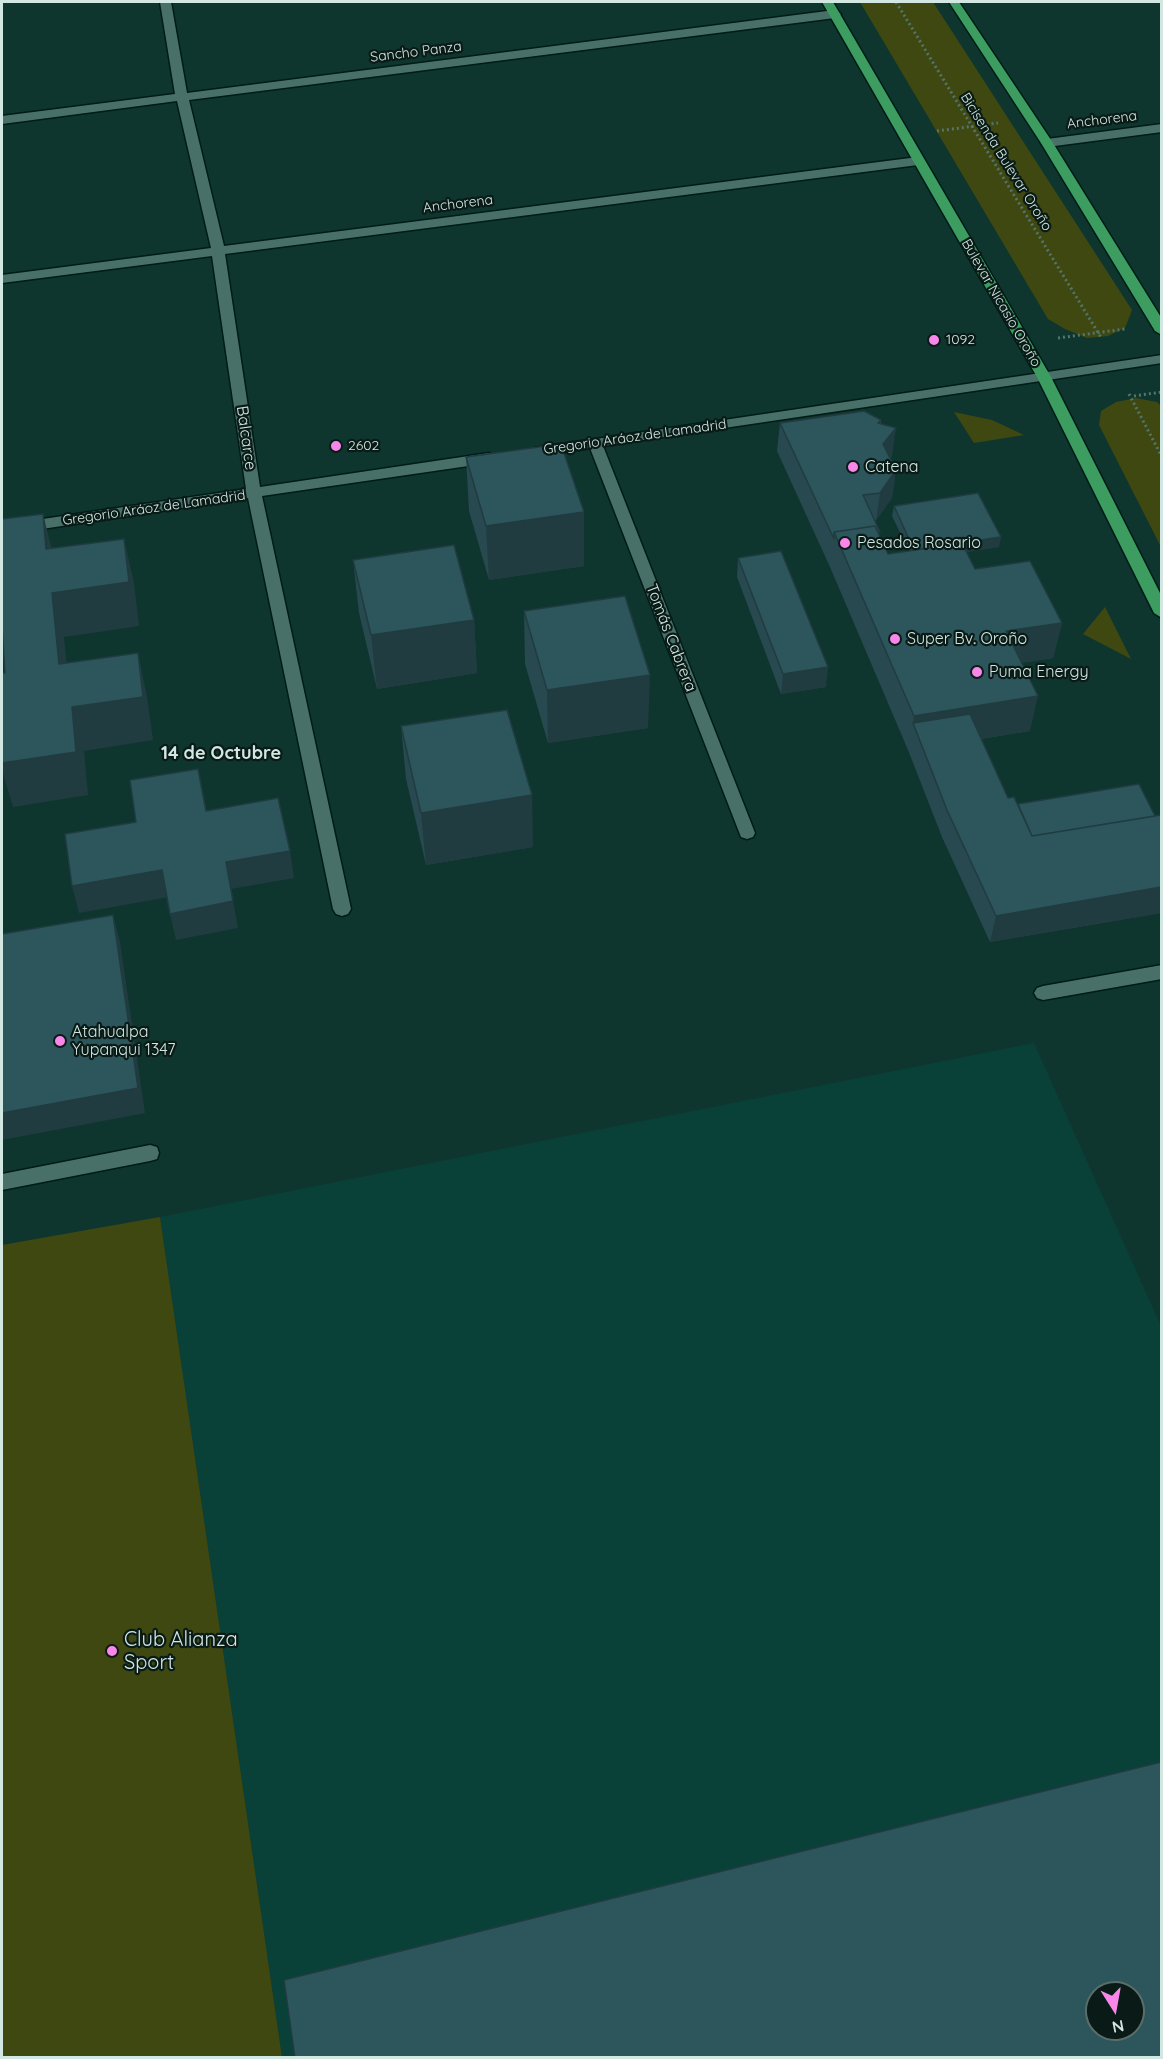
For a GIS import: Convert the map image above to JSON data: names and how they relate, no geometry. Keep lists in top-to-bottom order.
{
  "streets": {
    "main road": ["Bulevar Nicasio Oroño"],
    "street": [
      "Sancho Panza",
      "Anchorena",
      "Gregorio Aráoz de Lamadrid",
      "Balcarce",
      "Tomás Cabrera"
    ],
    "path": ["Bicisenda Bulevar Oroño"]
  },
  "crossings": [
    ["Sancho Panza", "Bulevar Nicasio Oroño"],
    ["Sancho Panza", "Balcarce"],
    ["Anchorena", "Bulevar Nicasio Oroño"],
    ["Anchorena", "Balcarce"],
    ["Bulevar Nicasio Oroño", "Gregorio Aráoz de Lamadrid"],
    ["Gregorio Aráoz de Lamadrid", "Balcarce"],
    ["Gregorio Aráoz de Lamadrid", "Tomás Cabrera"]
  ],
  "districts": ["14 de Octubre"],
  "places": [
    "1092",
    "2602",
    "Catena",
    "Pesados Rosario",
    "Super Bv. Oroño",
    "Puma Energy",
    "Atahualpa Yupanqui 1347",
    "Club Alianza Sport"
  ],
  "north": "bottom"
}
